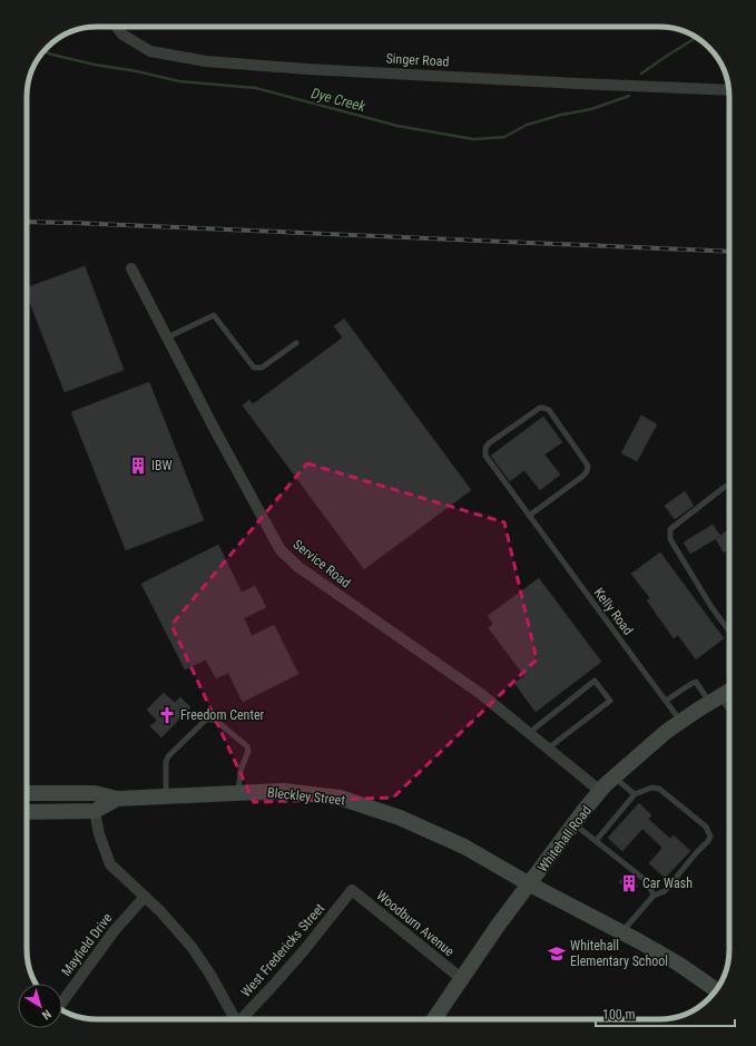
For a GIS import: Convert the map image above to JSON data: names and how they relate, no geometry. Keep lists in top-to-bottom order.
{
  "streets": {
    "street": [
      "Singer Road",
      "Service Road",
      "Bleckley Street",
      "Whitehall Road",
      "Woodburn Avenue",
      "Mayfield Drive",
      "West Fredericks Street"
    ],
    "lane": ["Kelly Road"]
  },
  "crossings": [
    ["Service Road", "Whitehall Road"],
    ["Kelly Road", "Whitehall Road"],
    ["Bleckley Street", "Whitehall Road"],
    ["Whitehall Road", "Woodburn Avenue"],
    ["Woodburn Avenue", "West Fredericks Street"]
  ],
  "water": ["Dye Creek"],
  "places": {
    "building": ["IBW", "Car Wash"],
    "church": ["Freedom Center"],
    "school or university": ["Whitehall Elementary School"]
  },
  "scale_bar": "100 m",
  "north": "bottom right"
}
